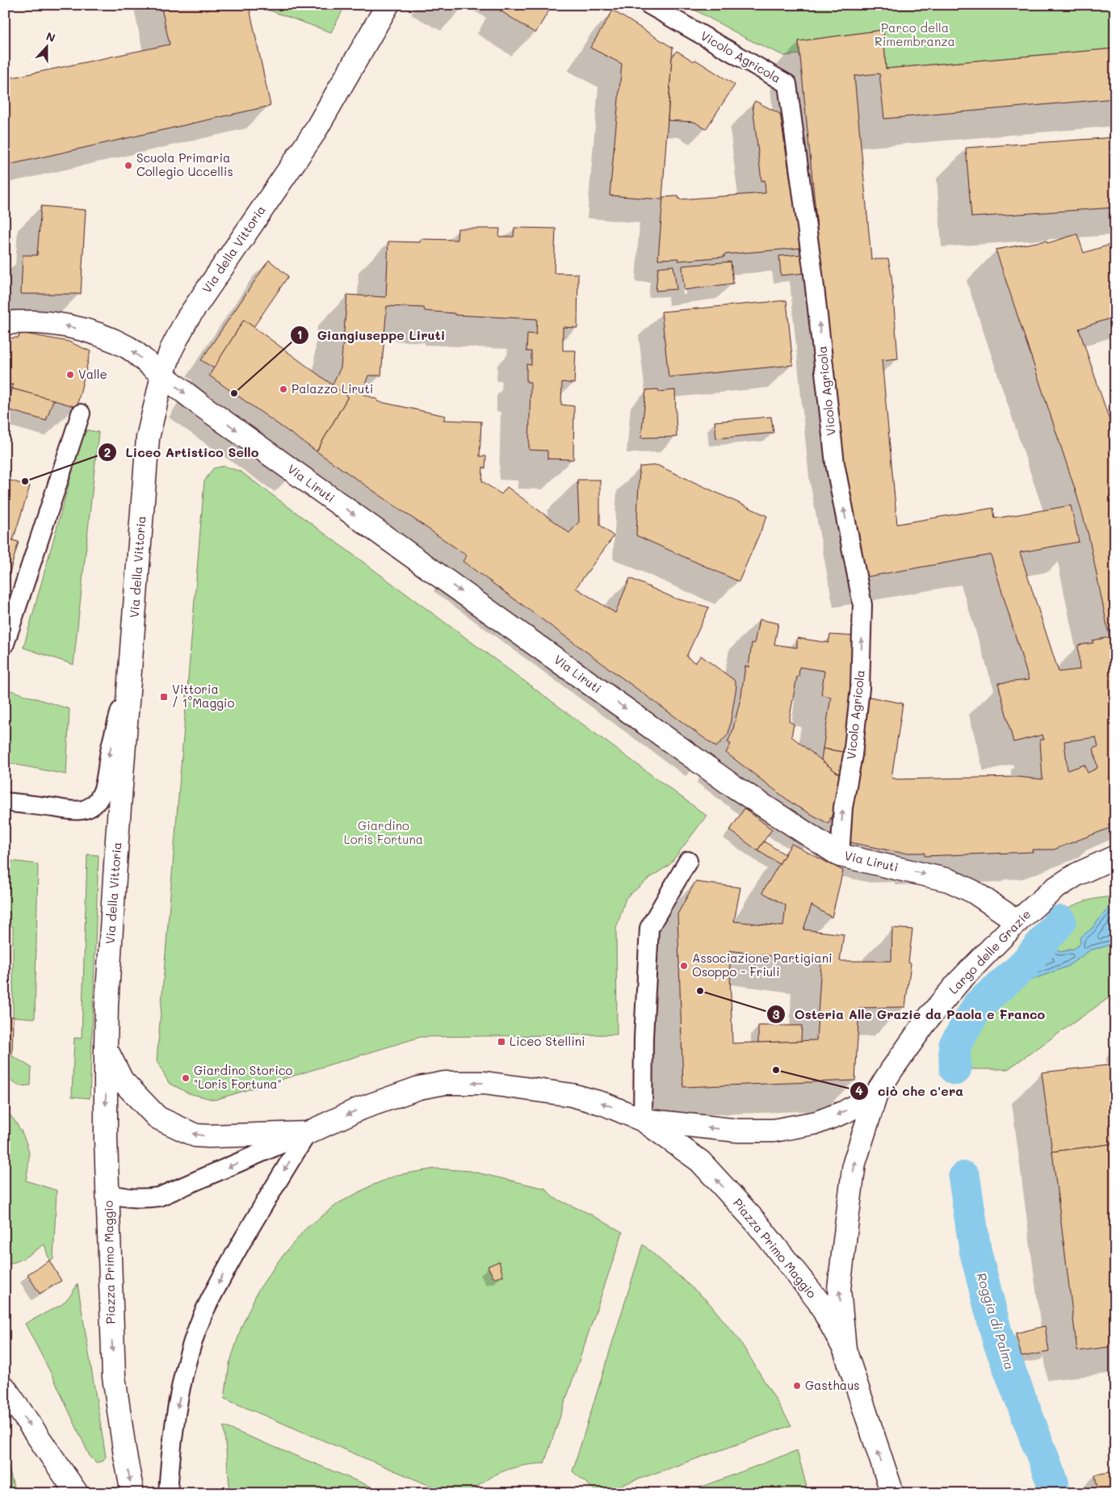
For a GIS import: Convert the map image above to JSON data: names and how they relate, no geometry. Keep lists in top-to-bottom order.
{
  "streets": {
    "street": [
      "Via della Vittoria",
      "Via Liruti",
      "Largo delle Grazie",
      "Piazza Primo Maggio"
    ],
    "lane": ["Vicolo Agricola"]
  },
  "crossings": [
    ["Vicolo Agricola", "Via Liruti"],
    ["Via della Vittoria", "Via Liruti"],
    ["Via della Vittoria", "Piazza Primo Maggio"],
    ["Via Liruti", "Largo delle Grazie"],
    ["Largo delle Grazie", "Piazza Primo Maggio"]
  ],
  "one_way": ["Vicolo Agricola"],
  "water": ["Roggia di Palma"],
  "parks": ["Parco della Rimembranza", "Giardino Loris Fortuna"],
  "places": {
    "other": [
      "Scuola Primaria Collegio Uccellis",
      "Valle",
      "Palazzo Liruti",
      "Giangiuseppe Liruti",
      "Liceo Artistico Sello",
      "Associazione Partigiani Osoppo - Friuli",
      "Osteria Alle Grazie da Paola e Franco",
      "ciò che c'era",
      "Giardino Storico \"Loris Fortuna\"",
      "Gasthaus"
    ],
    "transit": ["Vittoria / 1°Maggio", "Liceo Stellini"]
  },
  "north": "top"
}
